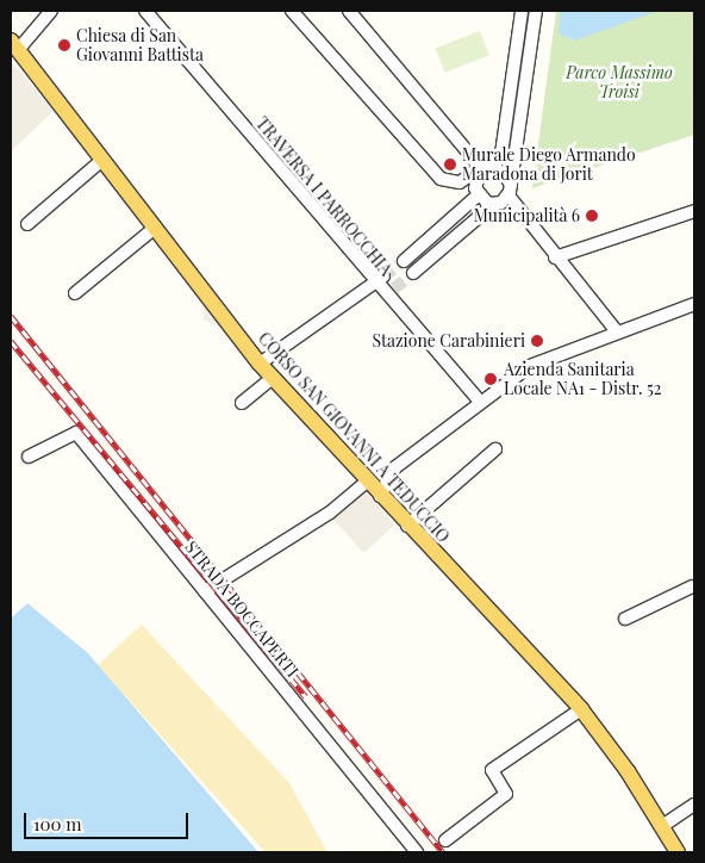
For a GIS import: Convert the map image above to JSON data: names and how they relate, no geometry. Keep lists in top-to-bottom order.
{
  "streets": {
    "main road": ["CORSO SAN GIOVANNI A TEDUCCIO"],
    "street": ["TRAVERSA I PARROCCHIA", "STRADA BOCCAPERTI"]
  },
  "parks": ["Parco Massimo Troisi"],
  "places": [
    "Chiesa di San Giovanni Battista",
    "Murale Diego Armando Maradona di Jorit",
    "Municipalità 6",
    "Stazione Carabinieri",
    "Azienda Sanitaria Locale NA1 - Distr. 52"
  ],
  "scale_bar": "100 m"
}
